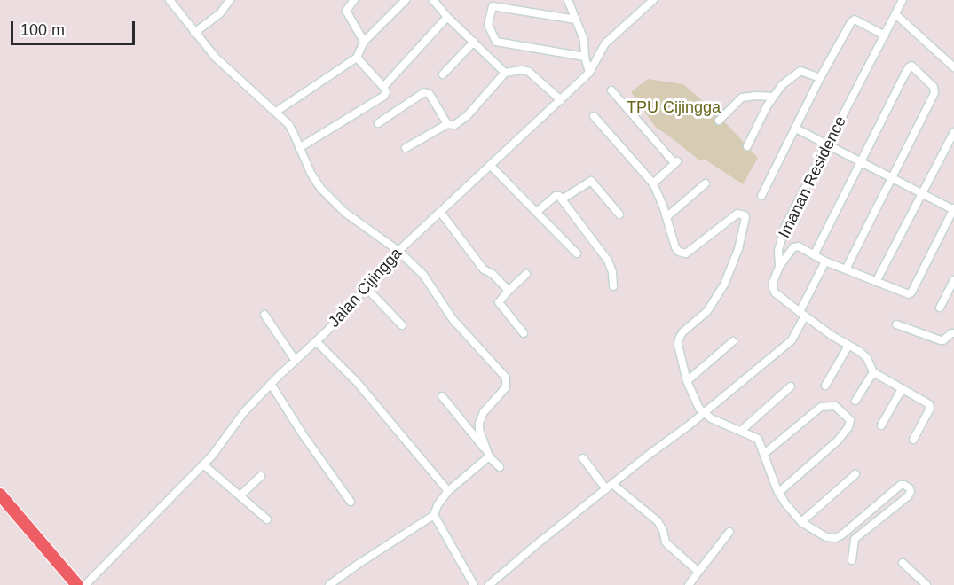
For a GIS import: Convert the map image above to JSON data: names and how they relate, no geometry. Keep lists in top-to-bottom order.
{
  "streets": {
    "street": ["Imanan Residence", "Jalan Cijingga"]
  },
  "parks": ["TPU Cijingga"],
  "scale_bar": "100 m"
}
